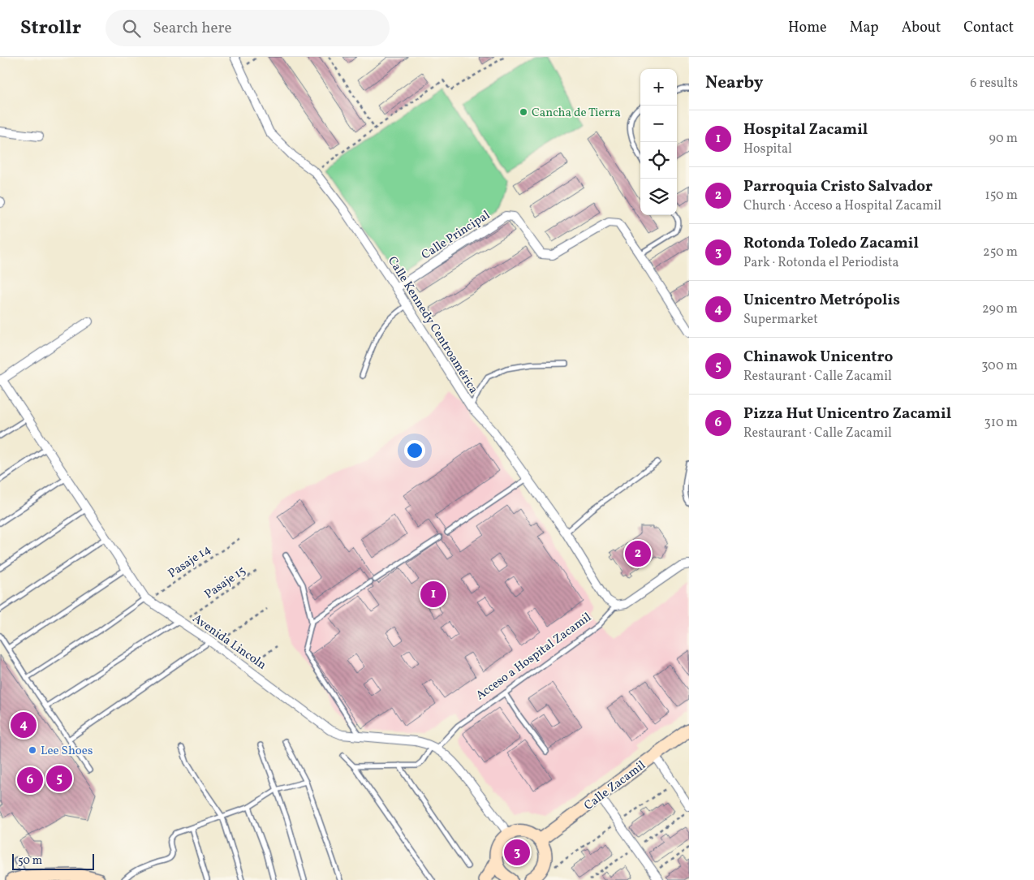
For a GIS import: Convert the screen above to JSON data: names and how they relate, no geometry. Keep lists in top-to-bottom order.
{
  "streets": {
    "street": [
      "Calle Principal",
      "Calle Kennedy Centroamérica",
      "Avenida Lincoln",
      "Acceso a Hospital Zacamil",
      "Calle Zacamil"
    ],
    "path": ["Pasaje 14", "Pasaje 15"]
  },
  "crossings": [
    ["Calle Principal", "Calle Kennedy Centroamérica"],
    ["Calle Kennedy Centroamérica", "Acceso a Hospital Zacamil"],
    ["Pasaje 14", "Avenida Lincoln"],
    ["Pasaje 15", "Avenida Lincoln"],
    ["Avenida Lincoln", "Acceso a Hospital Zacamil"]
  ],
  "places": ["Cancha de Tierra", "Lee Shoes"],
  "scale_bar": "50 m",
  "page": {
    "header": "Strollr",
    "search": "Search here",
    "nav": [
      "Home",
      "Map",
      "About",
      "Contact"
    ],
    "heading": ["Nearby", "6 results"],
    "map_buttons": ["+", "−"],
    "list": [
      {
        "mark": "1",
        "name": "Hospital Zacamil",
        "note": "Hospital",
        "value": "90 m"
      },
      {
        "mark": "2",
        "name": "Parroquia Cristo Salvador",
        "note": "Church · Acceso a Hospital Zacamil",
        "value": "150 m"
      },
      {
        "mark": "3",
        "name": "Rotonda Toledo Zacamil",
        "note": "Park · Rotonda el Periodista",
        "value": "250 m"
      },
      {
        "mark": "4",
        "name": "Unicentro Metrópolis",
        "note": "Supermarket",
        "value": "290 m"
      },
      {
        "mark": "5",
        "name": "Chinawok Unicentro",
        "note": "Restaurant · Calle Zacamil",
        "value": "300 m"
      },
      {
        "mark": "6",
        "name": "Pizza Hut Unicentro Zacamil",
        "note": "Restaurant · Calle Zacamil",
        "value": "310 m"
      }
    ],
    "pins": [
      "2",
      "1",
      "4",
      "5",
      "6",
      "3"
    ],
    "scale": "50 m"
  }
}
